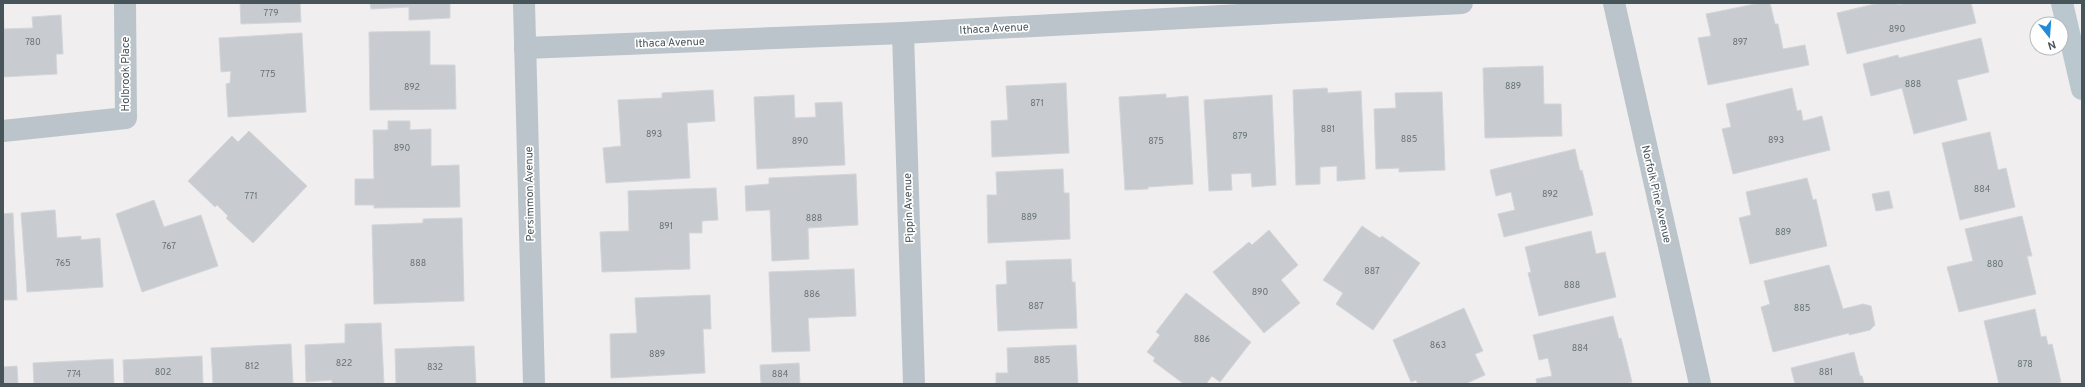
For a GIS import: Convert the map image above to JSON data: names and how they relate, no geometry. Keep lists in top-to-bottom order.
{
  "streets": {
    "street": [
      "Ithaca Avenue",
      "Holbrook Place",
      "Persimmon Avenue",
      "Norfolk Pine Avenue",
      "Pippin Avenue"
    ]
  },
  "crossings": [
    ["Ithaca Avenue", "Persimmon Avenue"],
    ["Ithaca Avenue", "Pippin Avenue"]
  ],
  "house_numbers": [
    "779",
    "890",
    "780",
    "897",
    "775",
    "888",
    "889",
    "892",
    "871",
    "881",
    "893",
    "879",
    "885",
    "893",
    "890",
    "875",
    "890",
    "884",
    "892",
    "771",
    "889",
    "888",
    "891",
    "889",
    "767",
    "765",
    "888",
    "880",
    "887",
    "888",
    "890",
    "886",
    "887",
    "885",
    "886",
    "863",
    "884",
    "889",
    "885",
    "822",
    "878",
    "812",
    "832",
    "802",
    "881",
    "774",
    "884"
  ],
  "north": "bottom"
}
